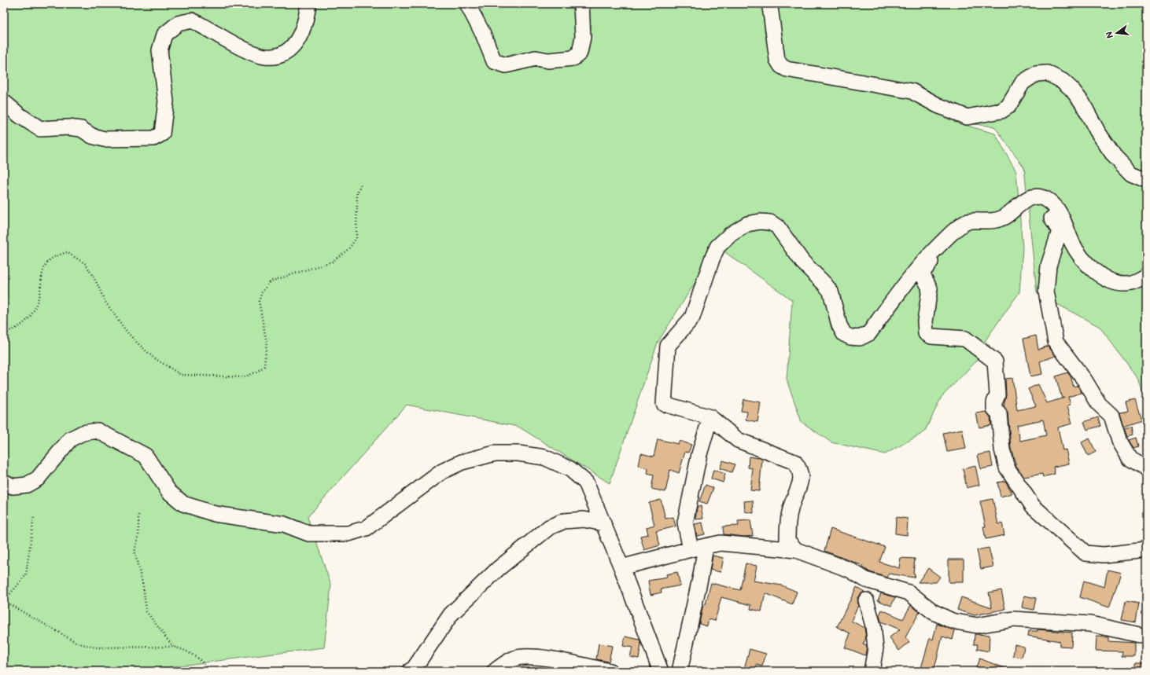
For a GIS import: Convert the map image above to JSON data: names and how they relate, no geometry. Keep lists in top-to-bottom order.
{
  "north": "left"
}
